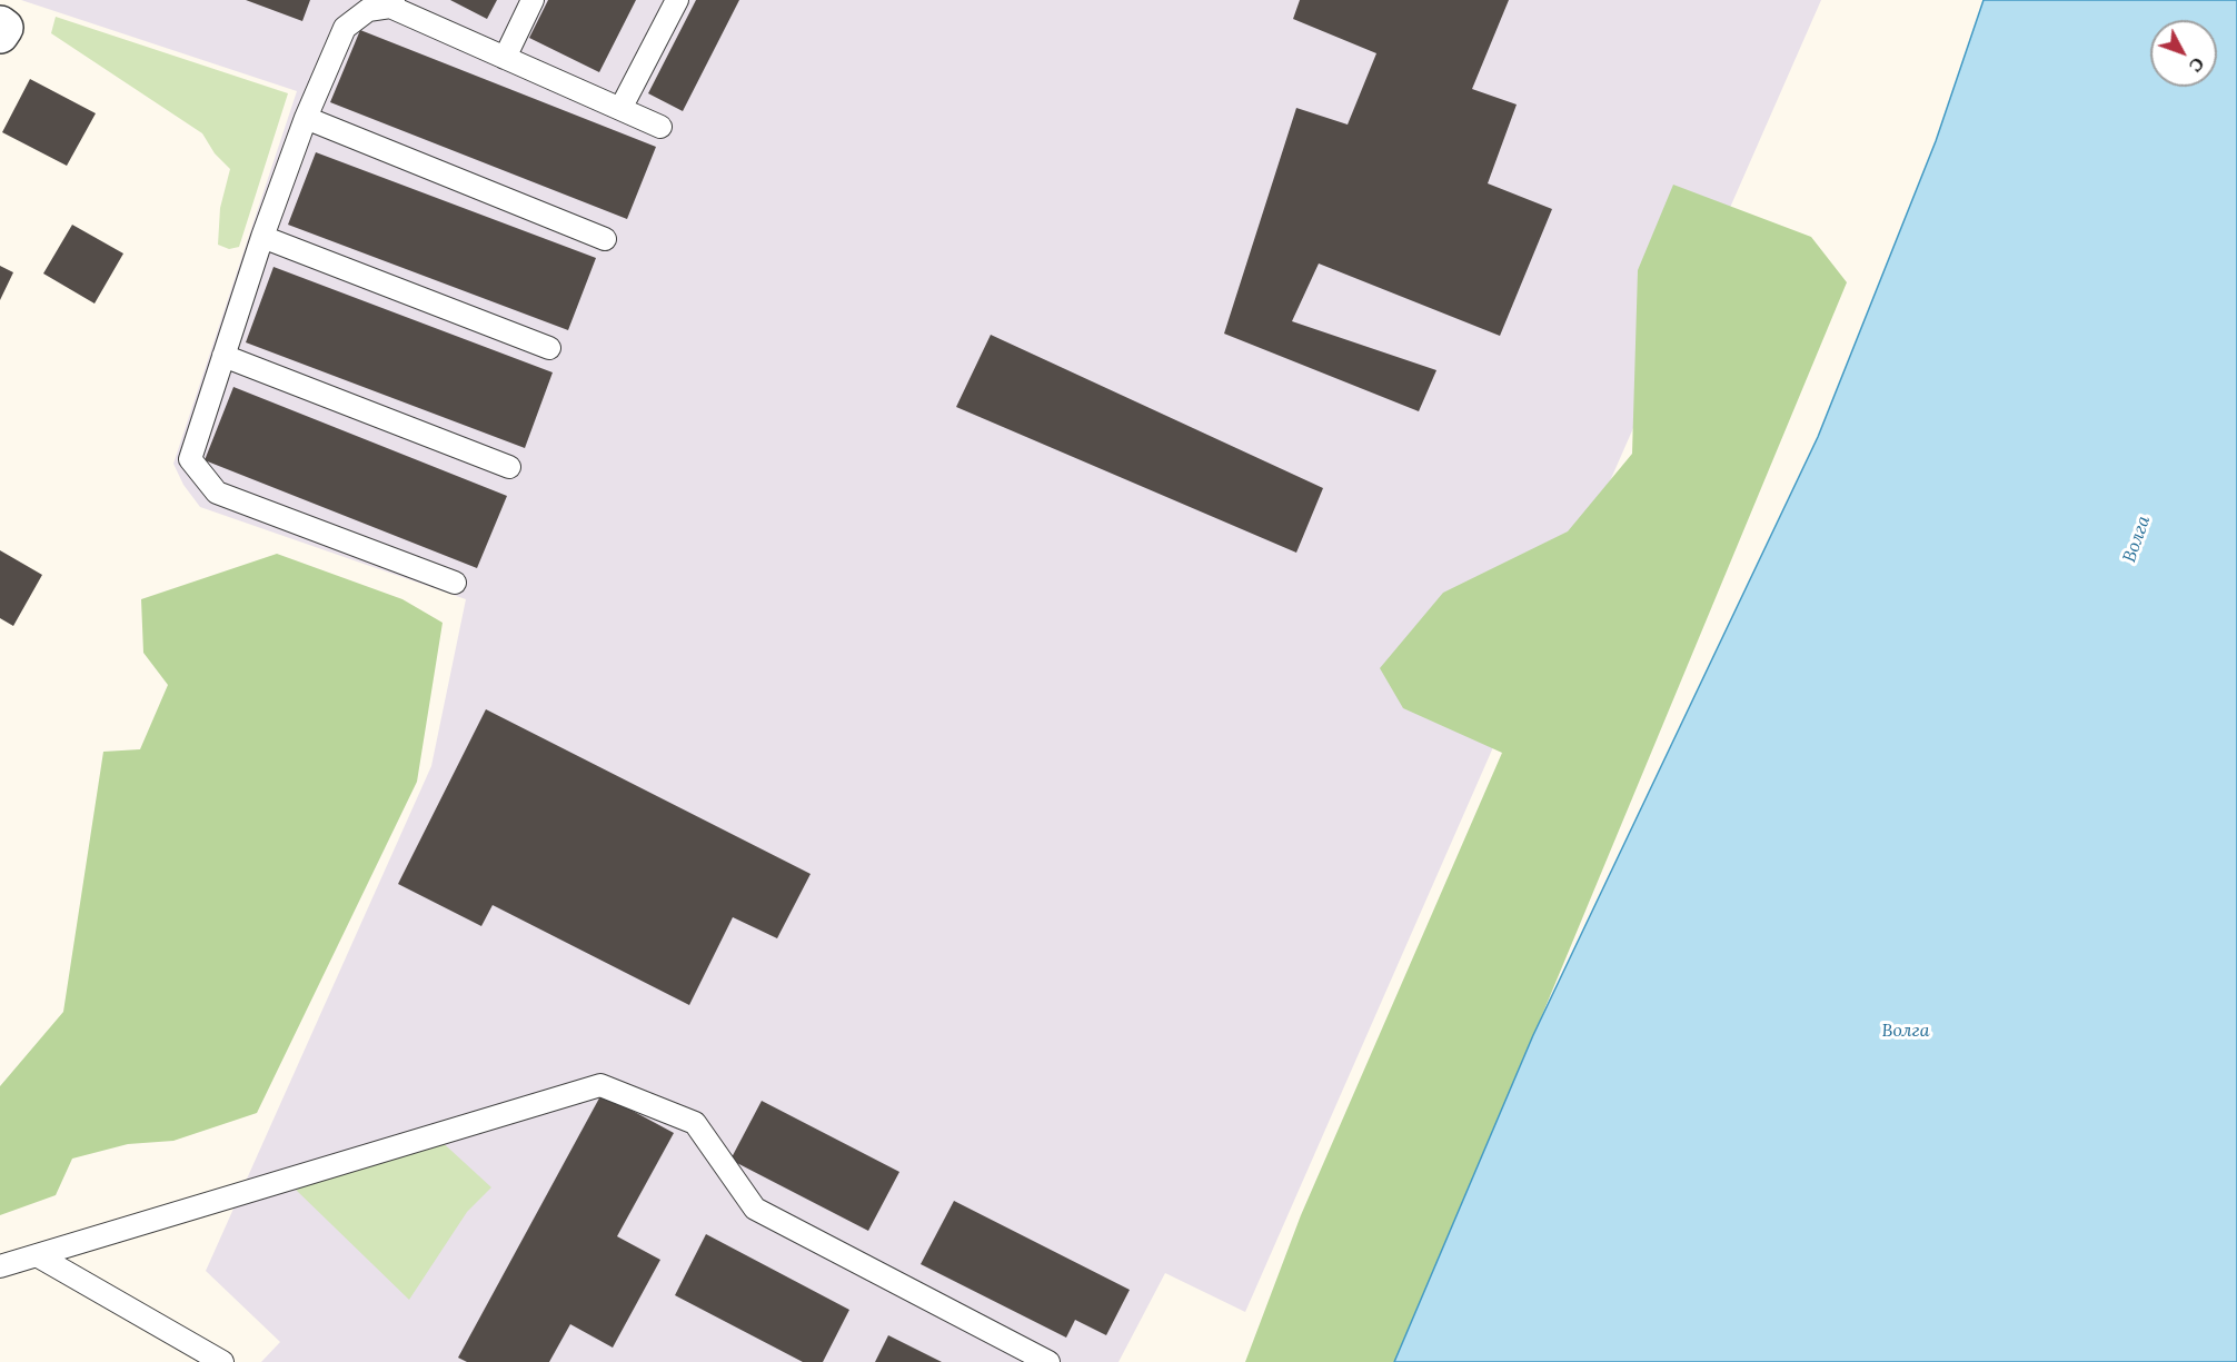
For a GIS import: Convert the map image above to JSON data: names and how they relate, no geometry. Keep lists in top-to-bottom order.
{
  "water": ["Волга"],
  "north": "bottom right"
}
